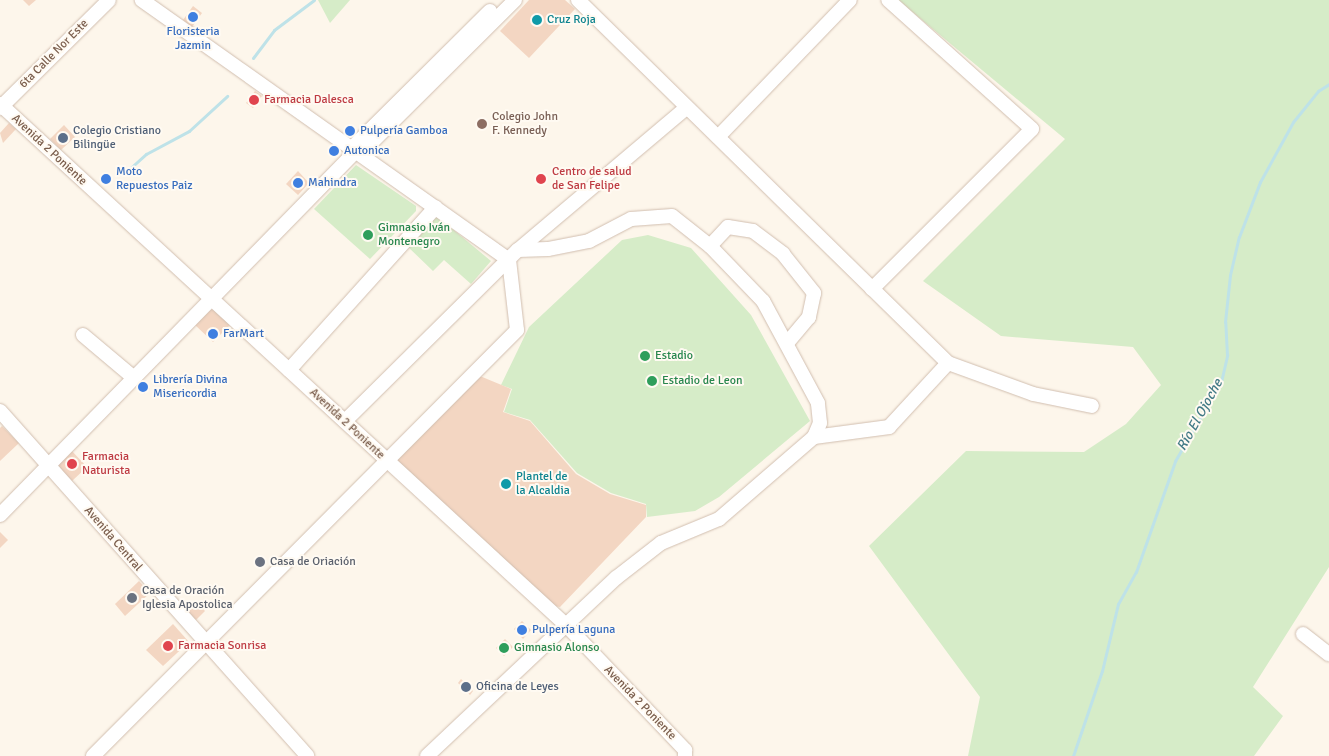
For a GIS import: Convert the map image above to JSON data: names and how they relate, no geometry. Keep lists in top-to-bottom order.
{
  "streets": {
    "street": ["6ta Calle Nor Este", "Avenida 2 Poniente", "Avenida Central"]
  },
  "crossings": [
    ["6ta Calle Nor Este", "Avenida 2 Poniente"]
  ],
  "water": ["Río El Ojoche"],
  "places": [
    "Floristeria Jazmin",
    "Cruz Roja",
    "Farmacia Dalesca",
    "Colegio John F. Kennedy",
    "Pulpería Gamboa",
    "Colegio Cristiano Bilingüe",
    "Autonica",
    "Moto Repuestos Paiz",
    "Centro de salud de San Felipe",
    "Mahindra",
    "Gimnasio Iván Montenegro",
    "FarMart",
    "Estadio",
    "Estadio de Leon",
    "Librería Divina Misericordia",
    "Farmacia Naturista",
    "Plantel de la Alcaldia",
    "Casa de Oriación",
    "Casa de Oración Iglesia Apostolica",
    "Pulpería Laguna",
    "Farmacia Sonrisa",
    "Gimnasio Alonso",
    "Oficina de Leyes"
  ]
}
